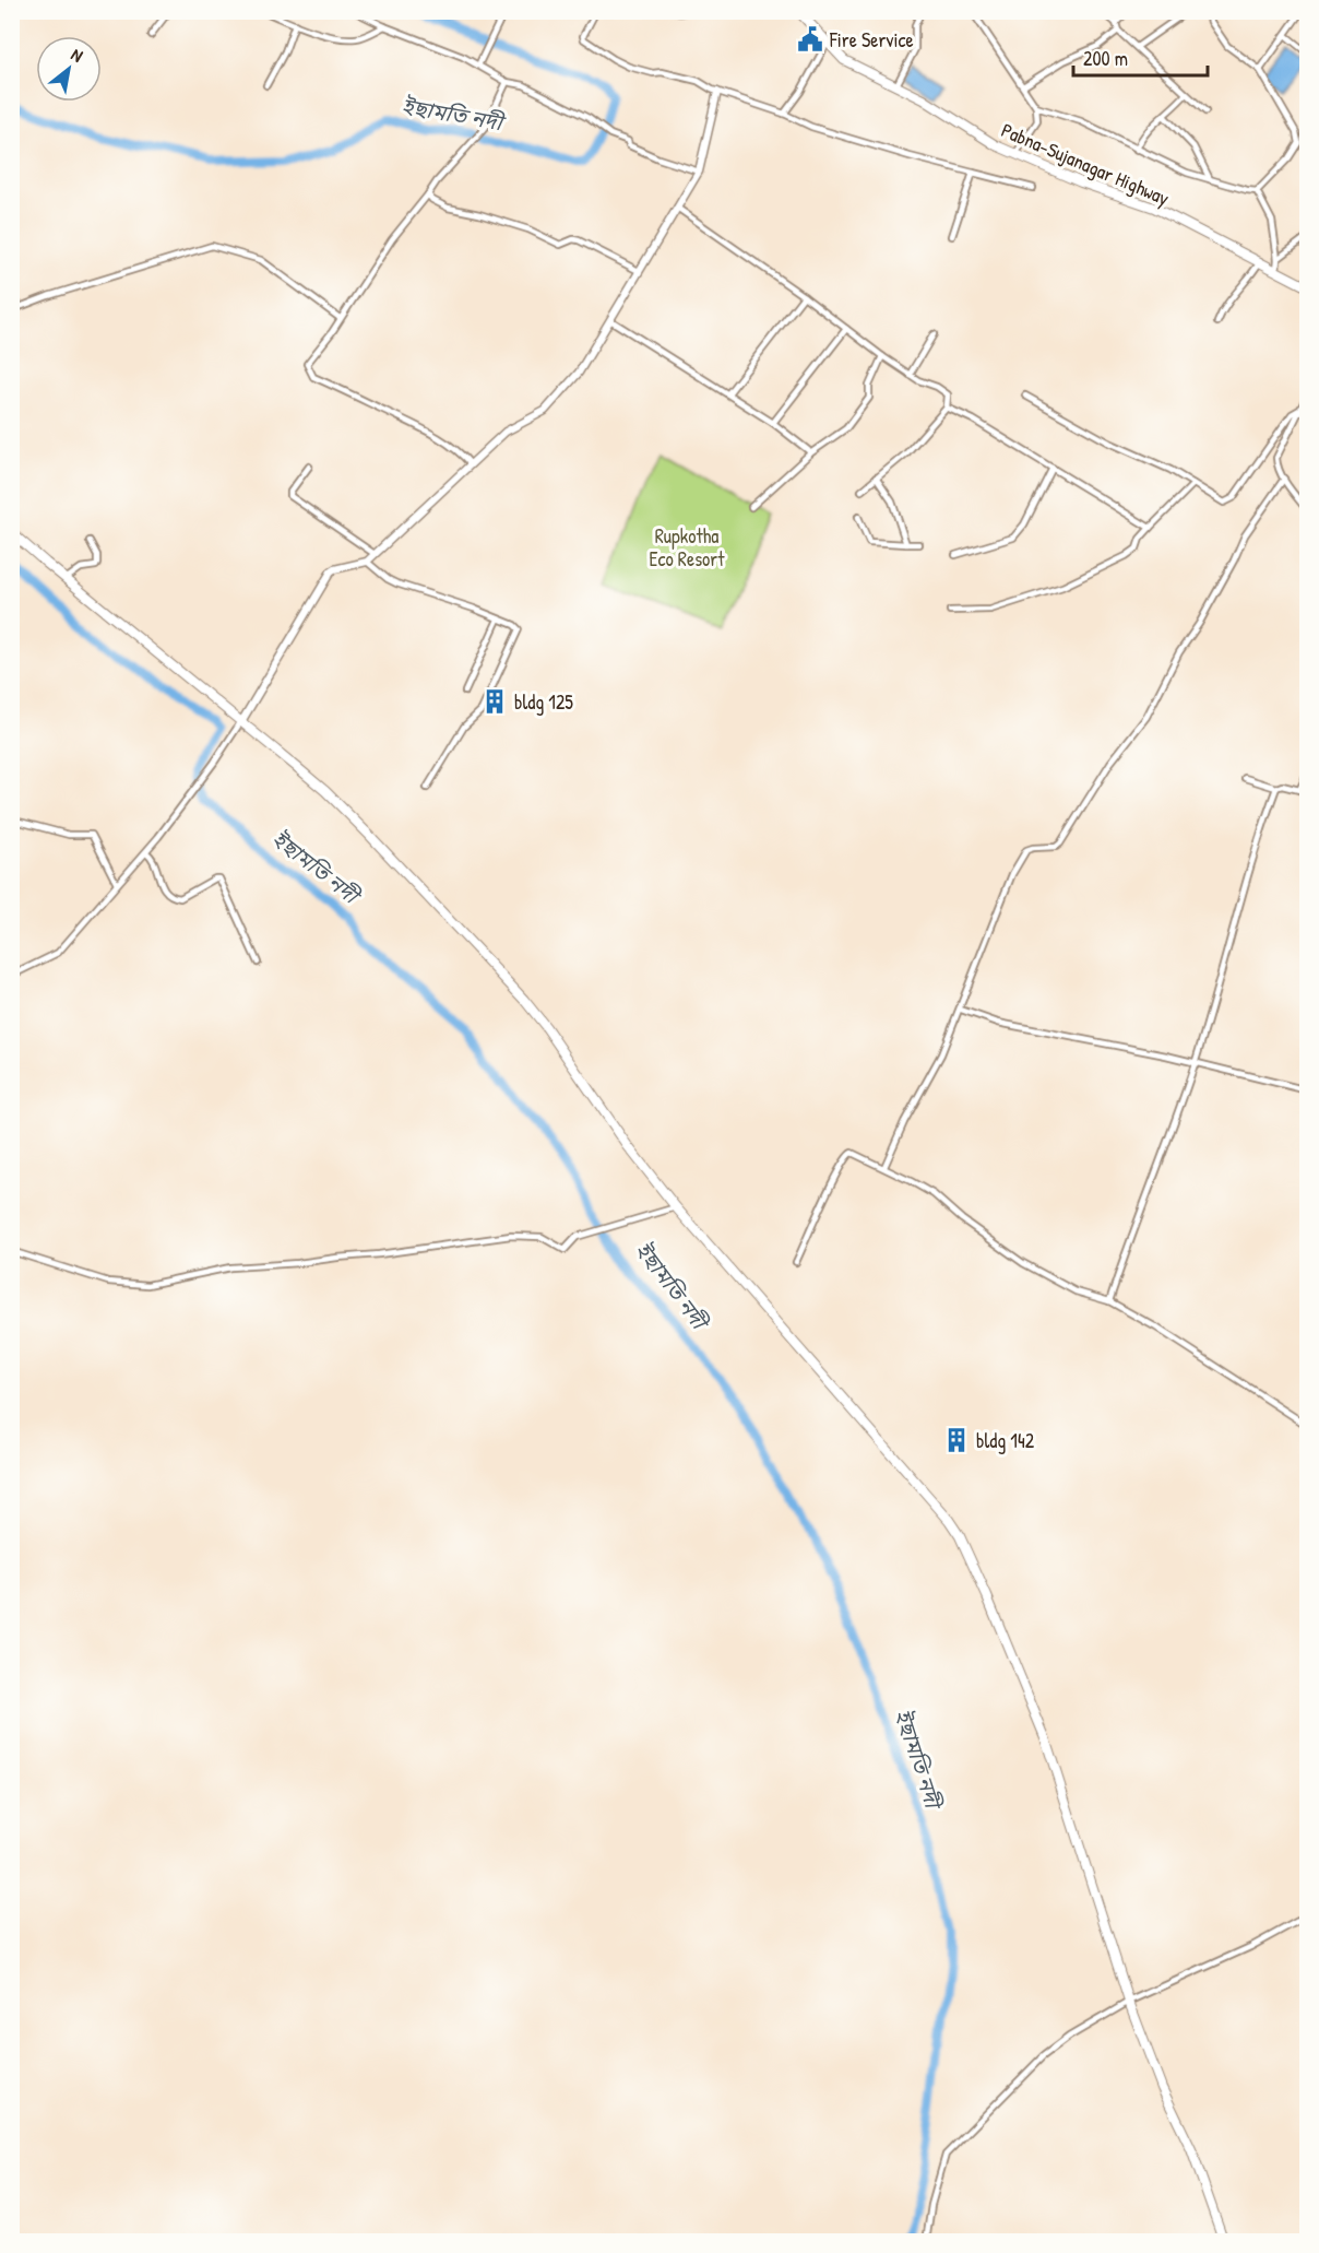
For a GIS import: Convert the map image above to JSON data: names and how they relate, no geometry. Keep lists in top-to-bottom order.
{
  "streets": {
    "main road": ["Pabna-Sujanagar Highway"]
  },
  "water": ["ইছামতি নদী"],
  "parks": ["Rupkotha Eco Resort"],
  "places": {
    "public building": ["Fire Service"],
    "building": ["bldg 125", "bldg 142"]
  },
  "scale_bar": "200 m",
  "north": "top right"
}
